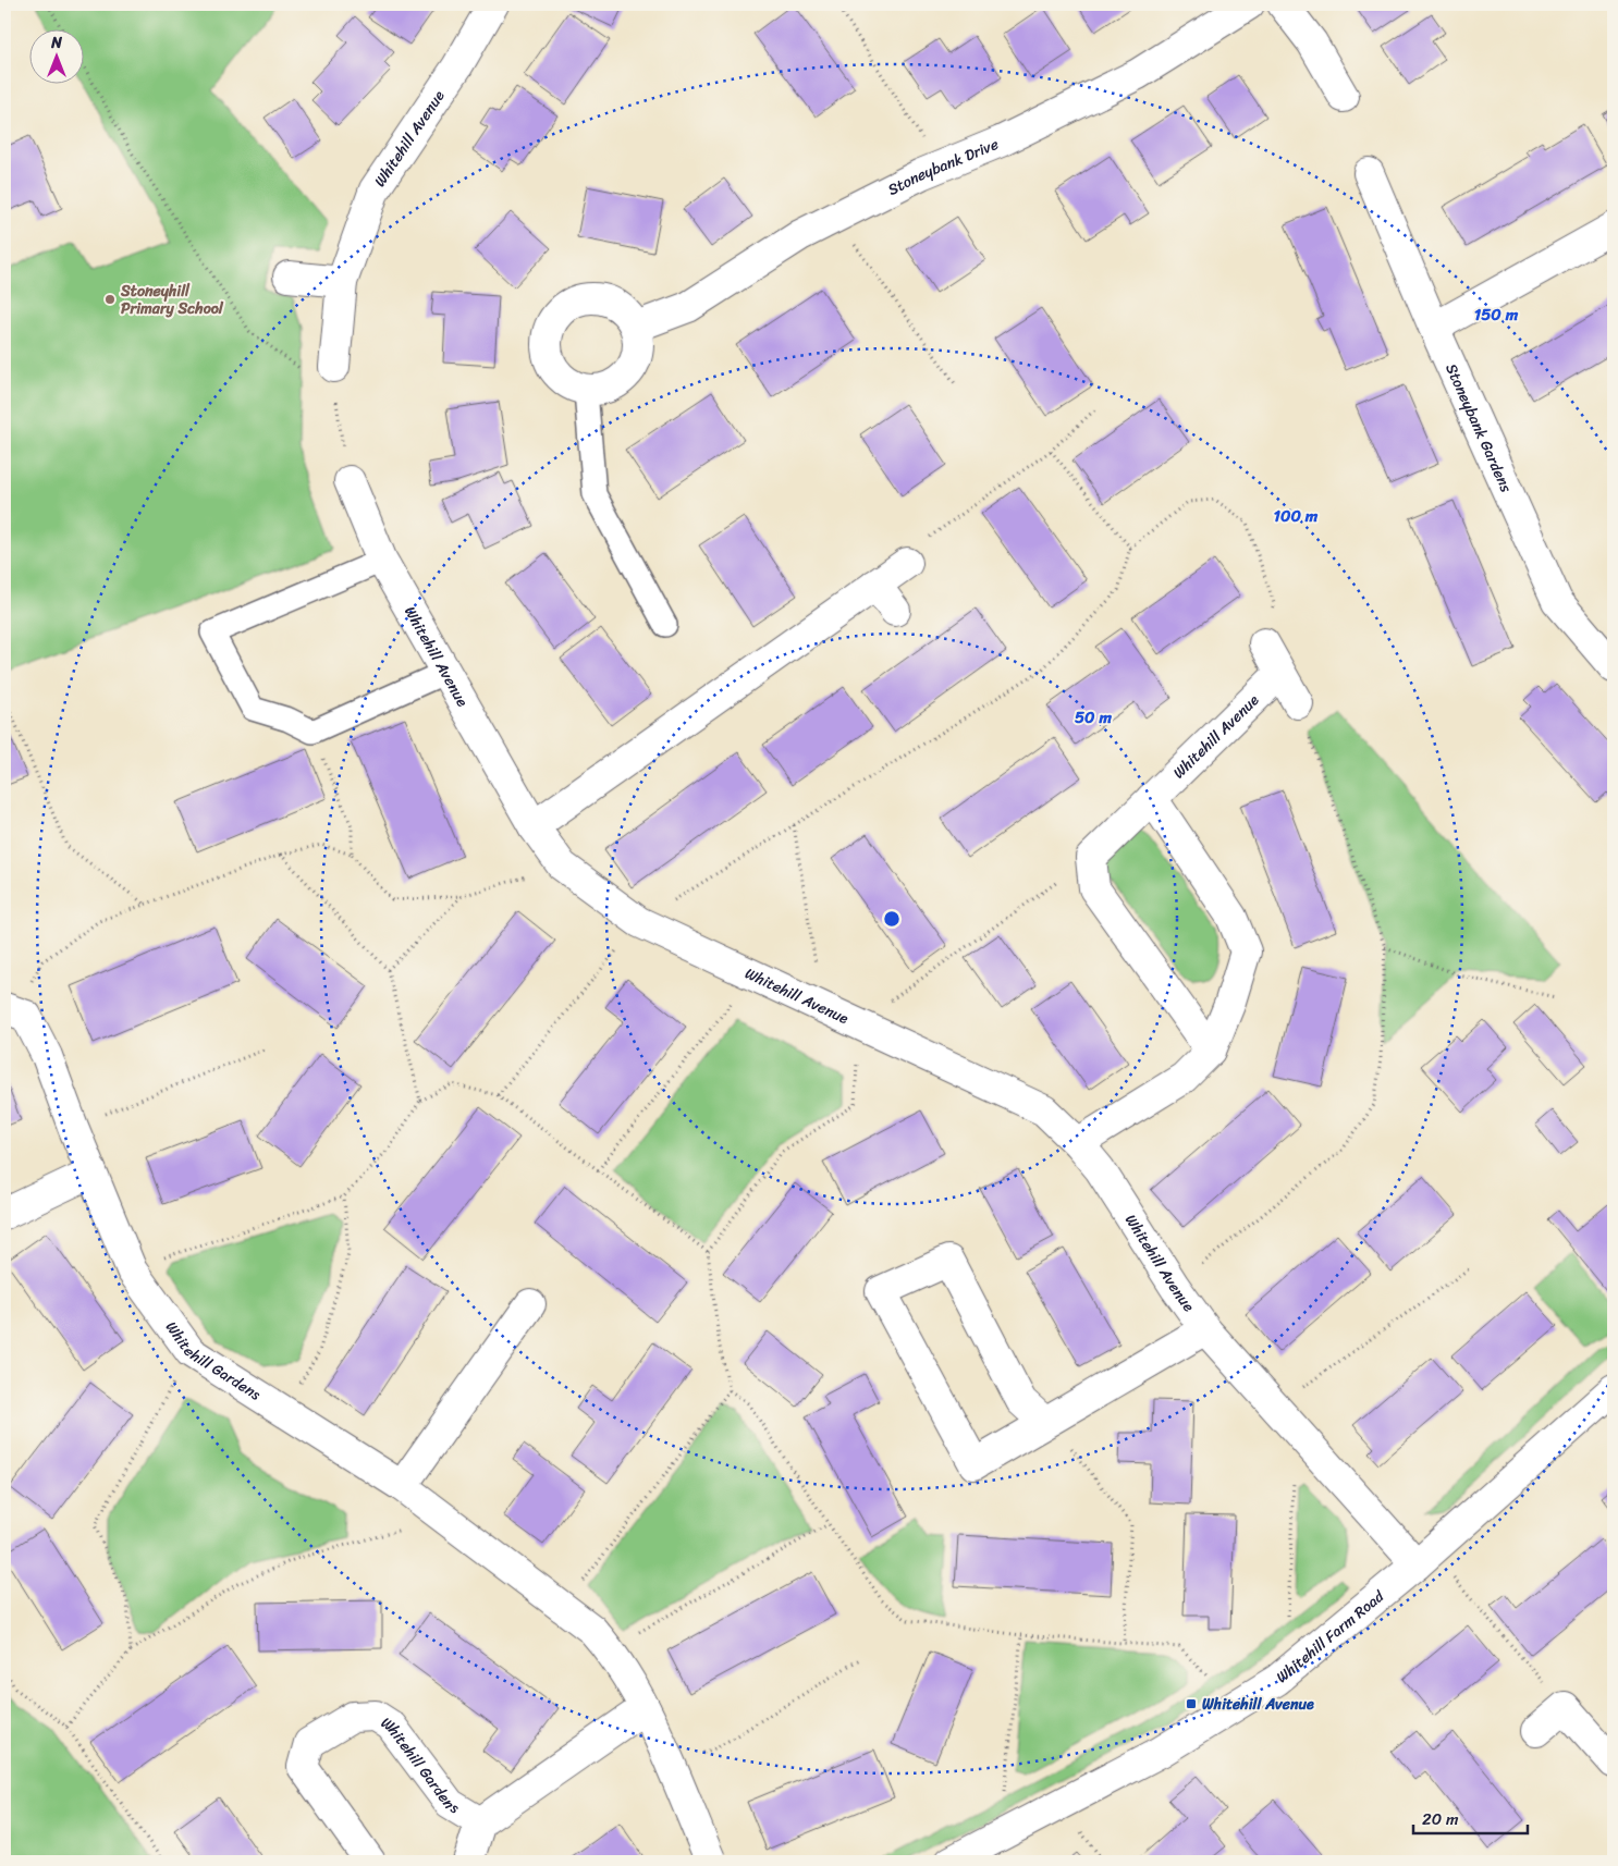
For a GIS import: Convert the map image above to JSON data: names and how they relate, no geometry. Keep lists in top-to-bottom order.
{
  "streets": {
    "street": [
      "Whitehill Avenue",
      "Stoneybank Drive",
      "Stoneybank Gardens",
      "Whitehill Gardens",
      "Whitehill Farm Road"
    ]
  },
  "crossings": [
    ["Whitehill Avenue", "Whitehill Farm Road"]
  ],
  "places": {
    "other": ["Stoneyhill Primary School"],
    "transit": ["Whitehill Avenue"]
  },
  "scale_bar": "20 m",
  "north": "top",
  "rings": ["150 m", "100 m", "50 m"]
}
